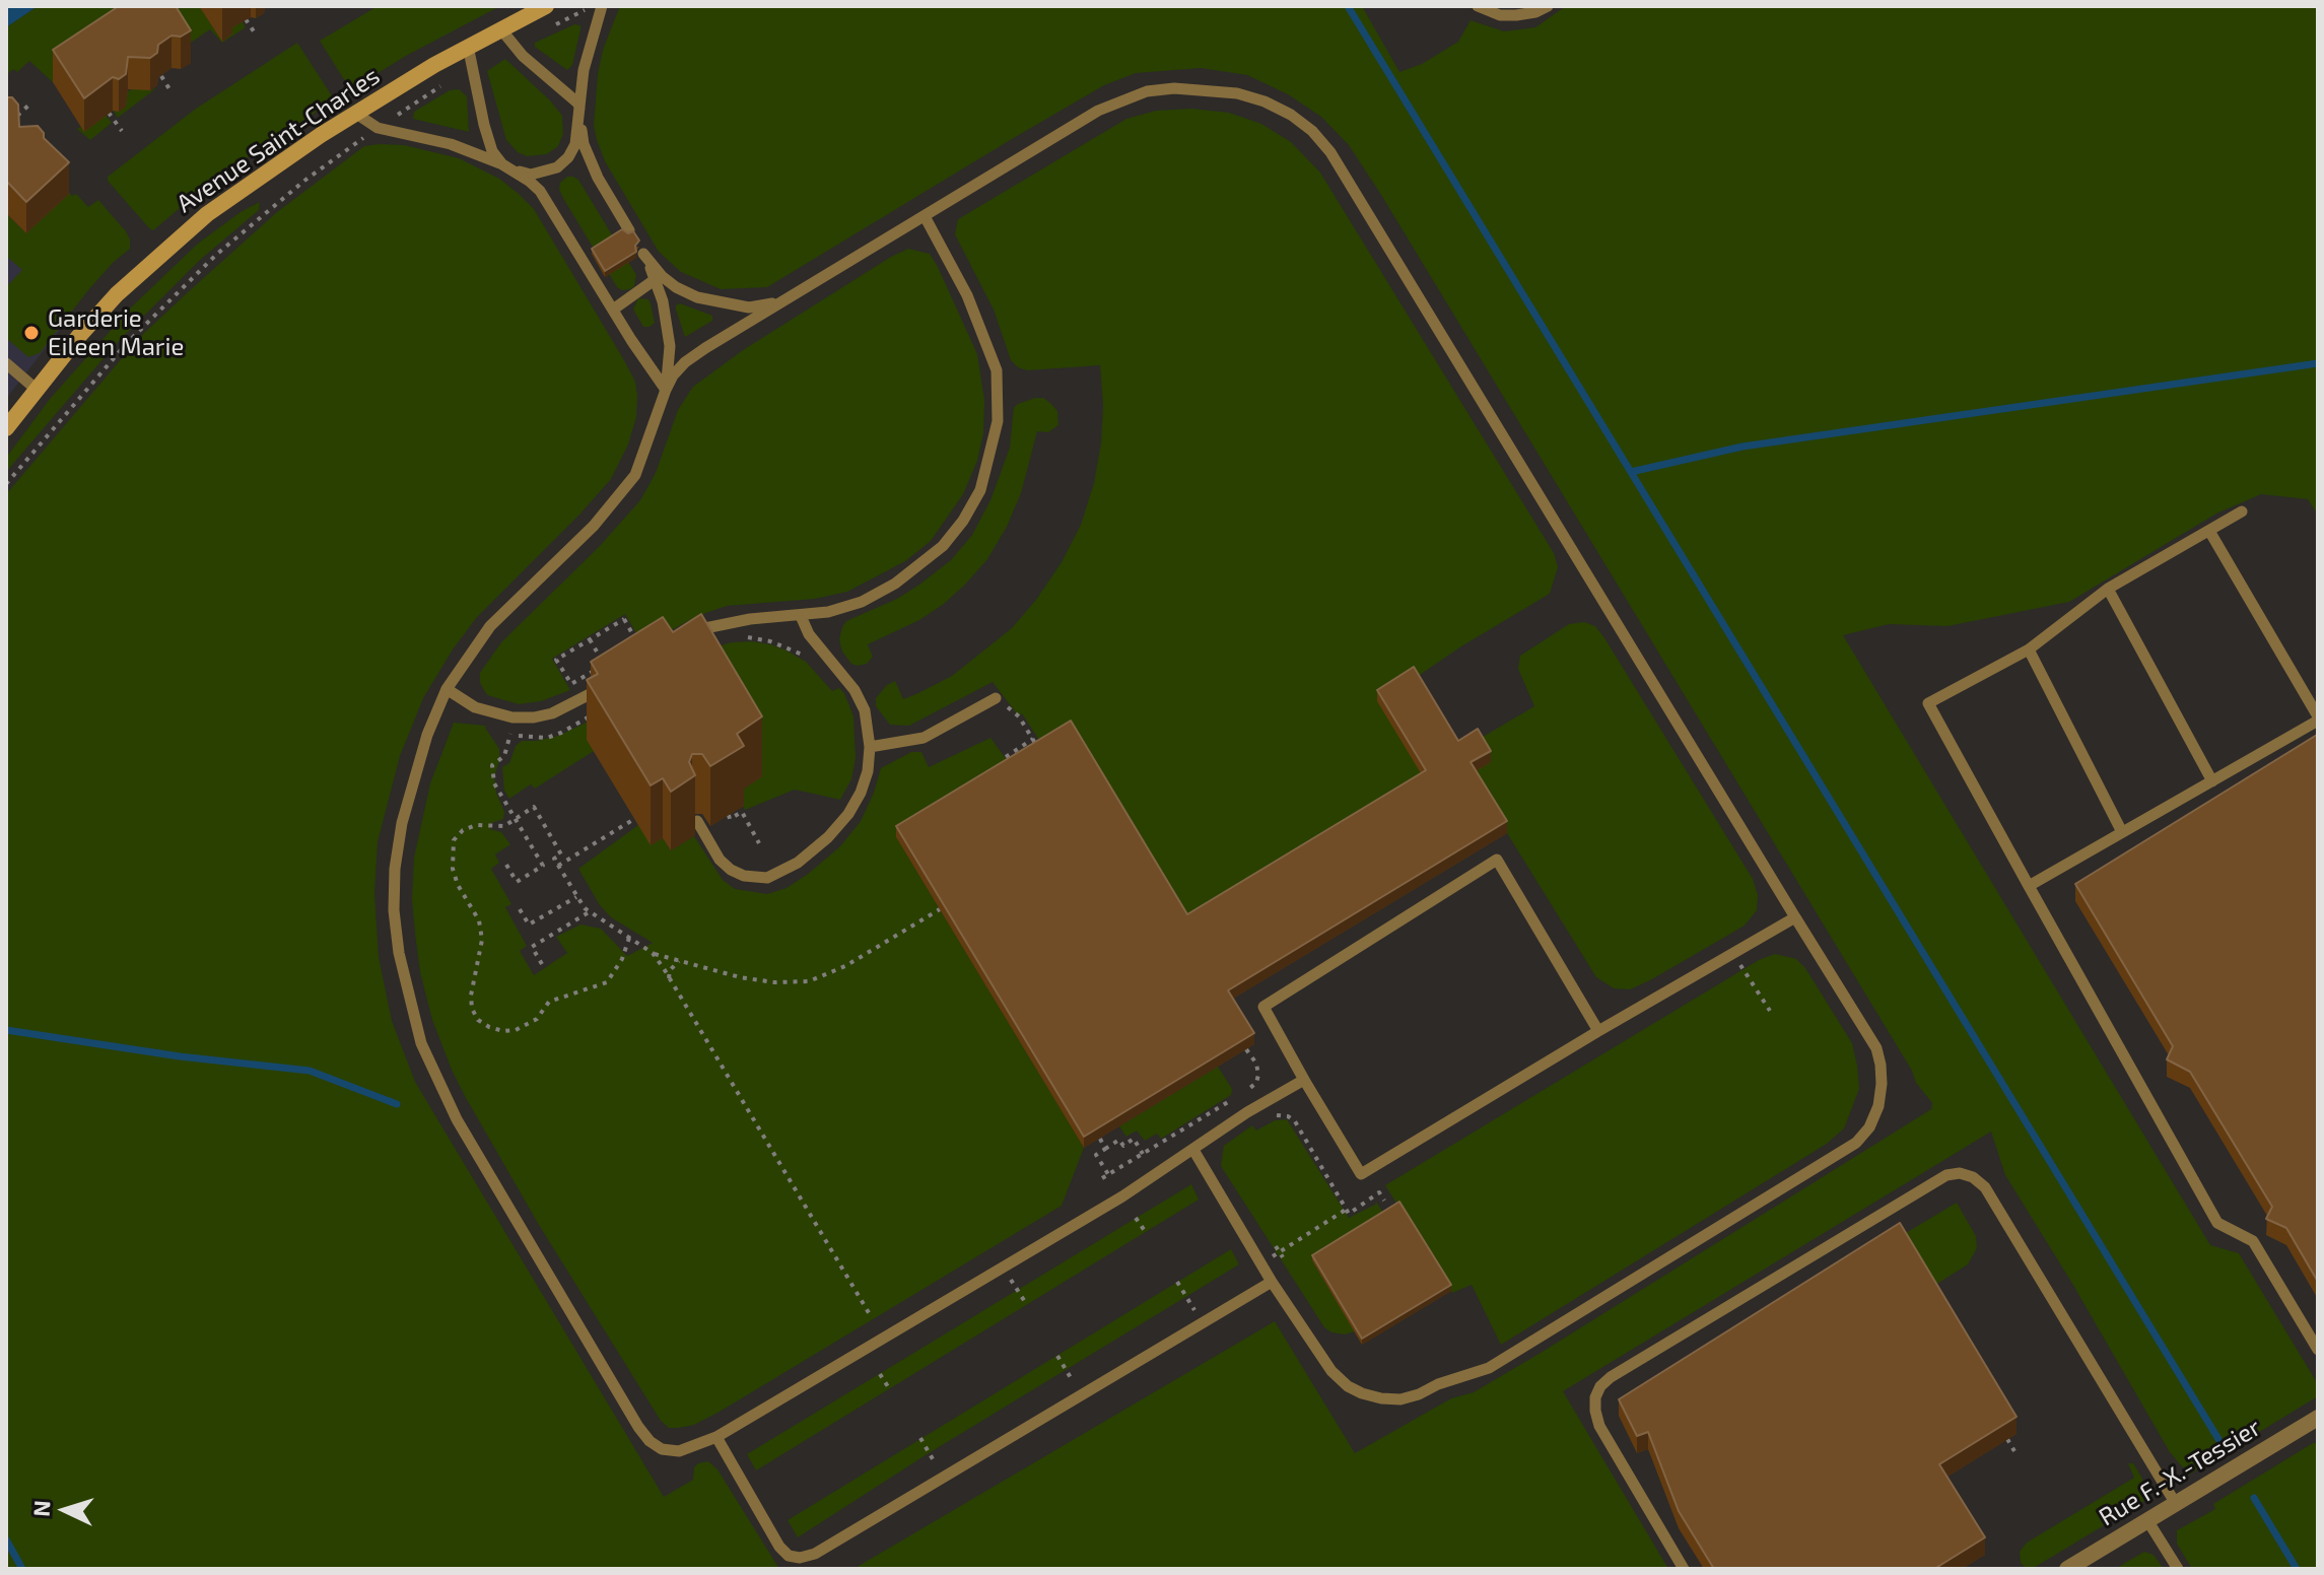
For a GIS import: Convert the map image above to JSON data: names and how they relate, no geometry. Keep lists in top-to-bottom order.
{
  "streets": {
    "street": ["Avenue Saint-Charles", "Rue F.-X.-Tessier"]
  },
  "places": ["Garderie Eileen Marie"],
  "north": "left"
}
